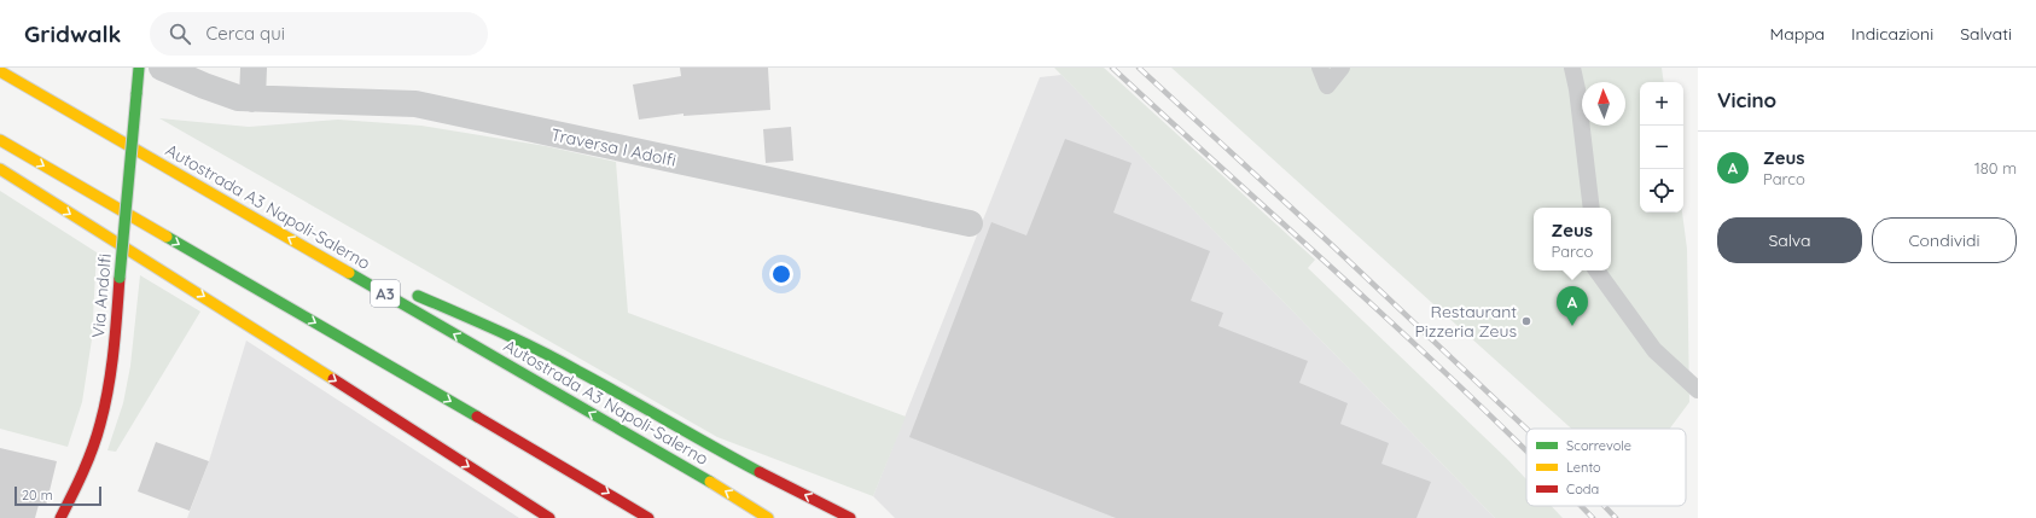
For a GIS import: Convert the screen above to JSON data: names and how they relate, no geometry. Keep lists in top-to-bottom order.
{
  "streets": {
    "main road": ["Autostrada A3 Napoli-Salerno", "A3", "Via Andolfi"],
    "street": ["Traversa I Adolfi"]
  },
  "places": ["Restaurant Pizzeria Zeus"],
  "legend": ["Scorrevole", "Lento", "Coda"],
  "scale_bar": "20 m",
  "north": "top",
  "page": {
    "header": "Gridwalk",
    "search": "Cerca qui",
    "nav": ["Mappa", "Indicazioni", "Salvati"],
    "heading": "Vicino",
    "map_buttons": ["+", "−"],
    "list": [
      {
        "mark": "A",
        "name": "Zeus",
        "note": "Parco",
        "value": "180 m"
      }
    ],
    "buttons": ["Salva", "Condividi"],
    "popup": ["Zeus", "Parco"],
    "pins": "A",
    "scale": "20 m"
  }
}
